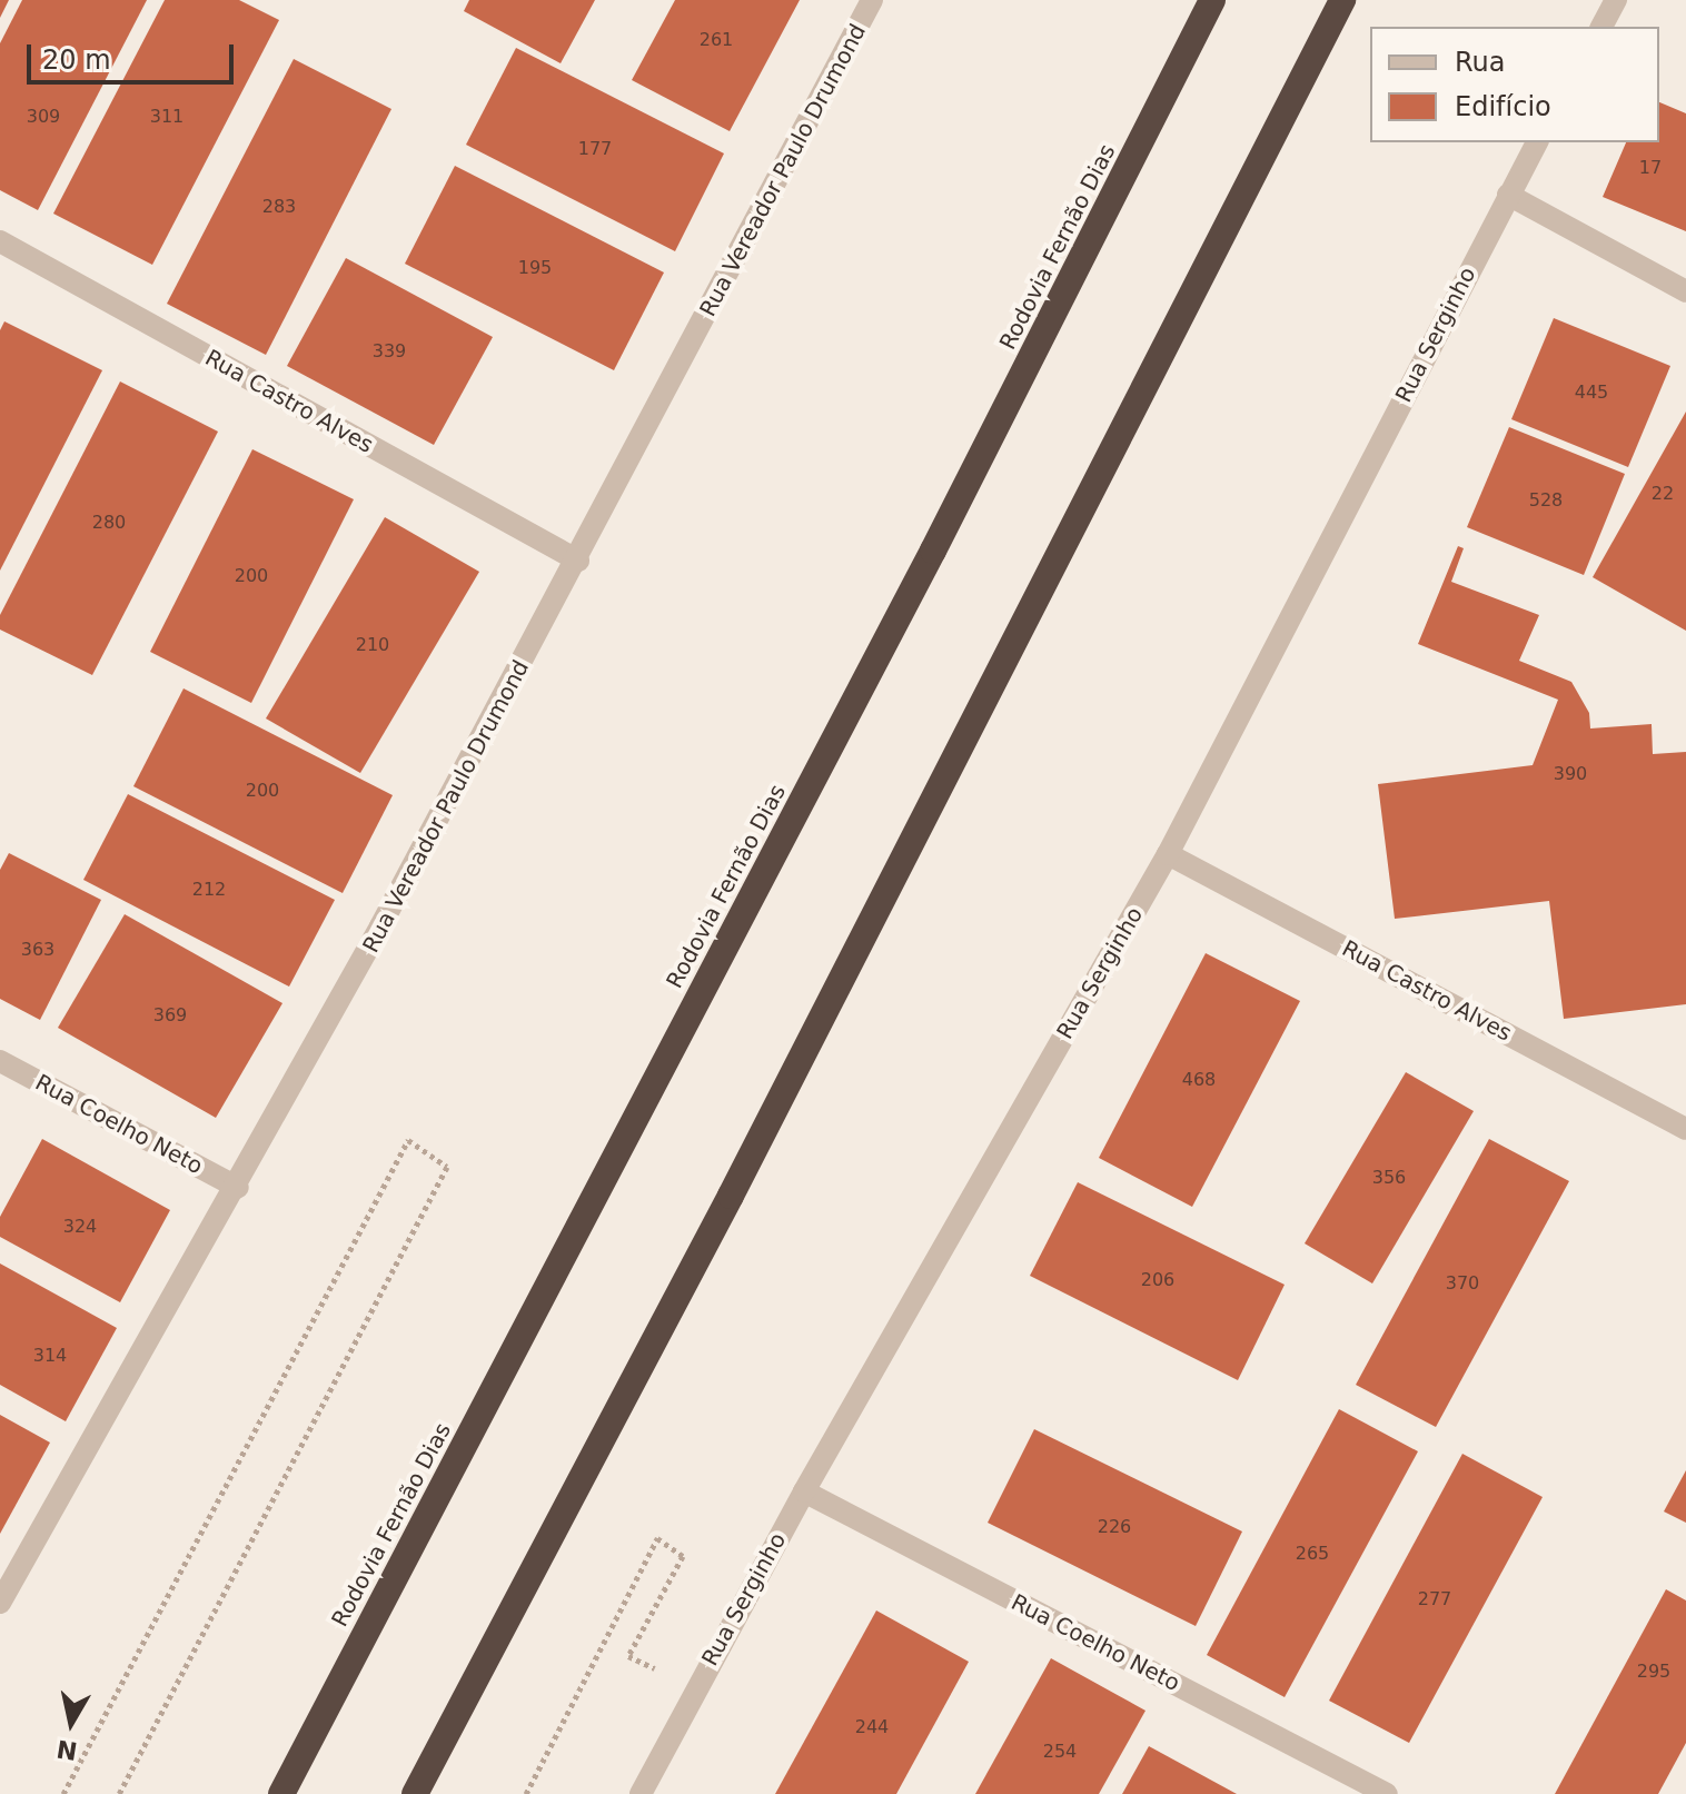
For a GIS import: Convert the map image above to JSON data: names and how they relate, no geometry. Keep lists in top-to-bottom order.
{
  "streets": {
    "highway": ["Rodovia Fernão Dias"],
    "street": [
      "Rua Vereador Paulo Drumond",
      "Rua Serginho",
      "Rua Castro Alves",
      "Rua Coelho Neto"
    ]
  },
  "crossings": [
    ["Rua Vereador Paulo Drumond", "Rua Castro Alves"],
    ["Rua Vereador Paulo Drumond", "Rua Coelho Neto"],
    ["Rua Serginho", "Rua Castro Alves"],
    ["Rua Serginho", "Rua Coelho Neto"]
  ],
  "house_numbers": [
    "261",
    "309",
    "311",
    "177",
    "17",
    "283",
    "195",
    "339",
    "445",
    "22",
    "528",
    "280",
    "200",
    "210",
    "390",
    "200",
    "212",
    "363",
    "369",
    "468",
    "356",
    "324",
    "206",
    "370",
    "314",
    "226",
    "265",
    "277",
    "295",
    "244",
    "254"
  ],
  "legend": ["Rua", "Edifício"],
  "scale_bar": "20 m",
  "north": "bottom"
}
